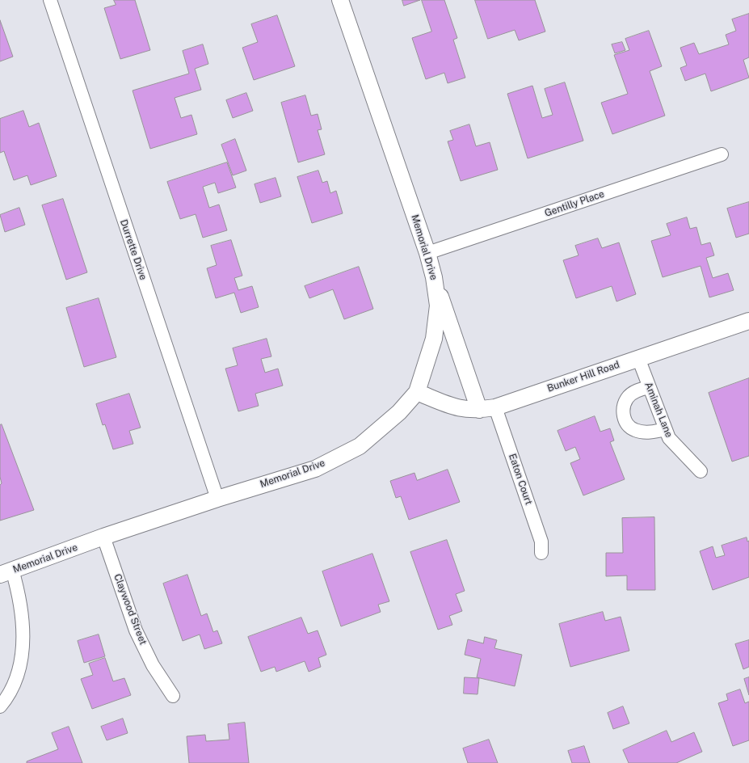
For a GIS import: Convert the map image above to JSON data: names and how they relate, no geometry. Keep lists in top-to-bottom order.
{
  "streets": {
    "street": [
      "Gentilly Place",
      "Memorial Drive",
      "Durrette Drive",
      "Bunker Hill Road",
      "Aminah Lane",
      "Eaton Court",
      "Claywood Street"
    ]
  },
  "crossings": [
    ["Gentilly Place", "Memorial Drive"],
    ["Memorial Drive", "Durrette Drive"],
    ["Memorial Drive", "Bunker Hill Road"],
    ["Memorial Drive", "Claywood Street"],
    ["Bunker Hill Road", "Aminah Lane"],
    ["Bunker Hill Road", "Eaton Court"]
  ]
}
